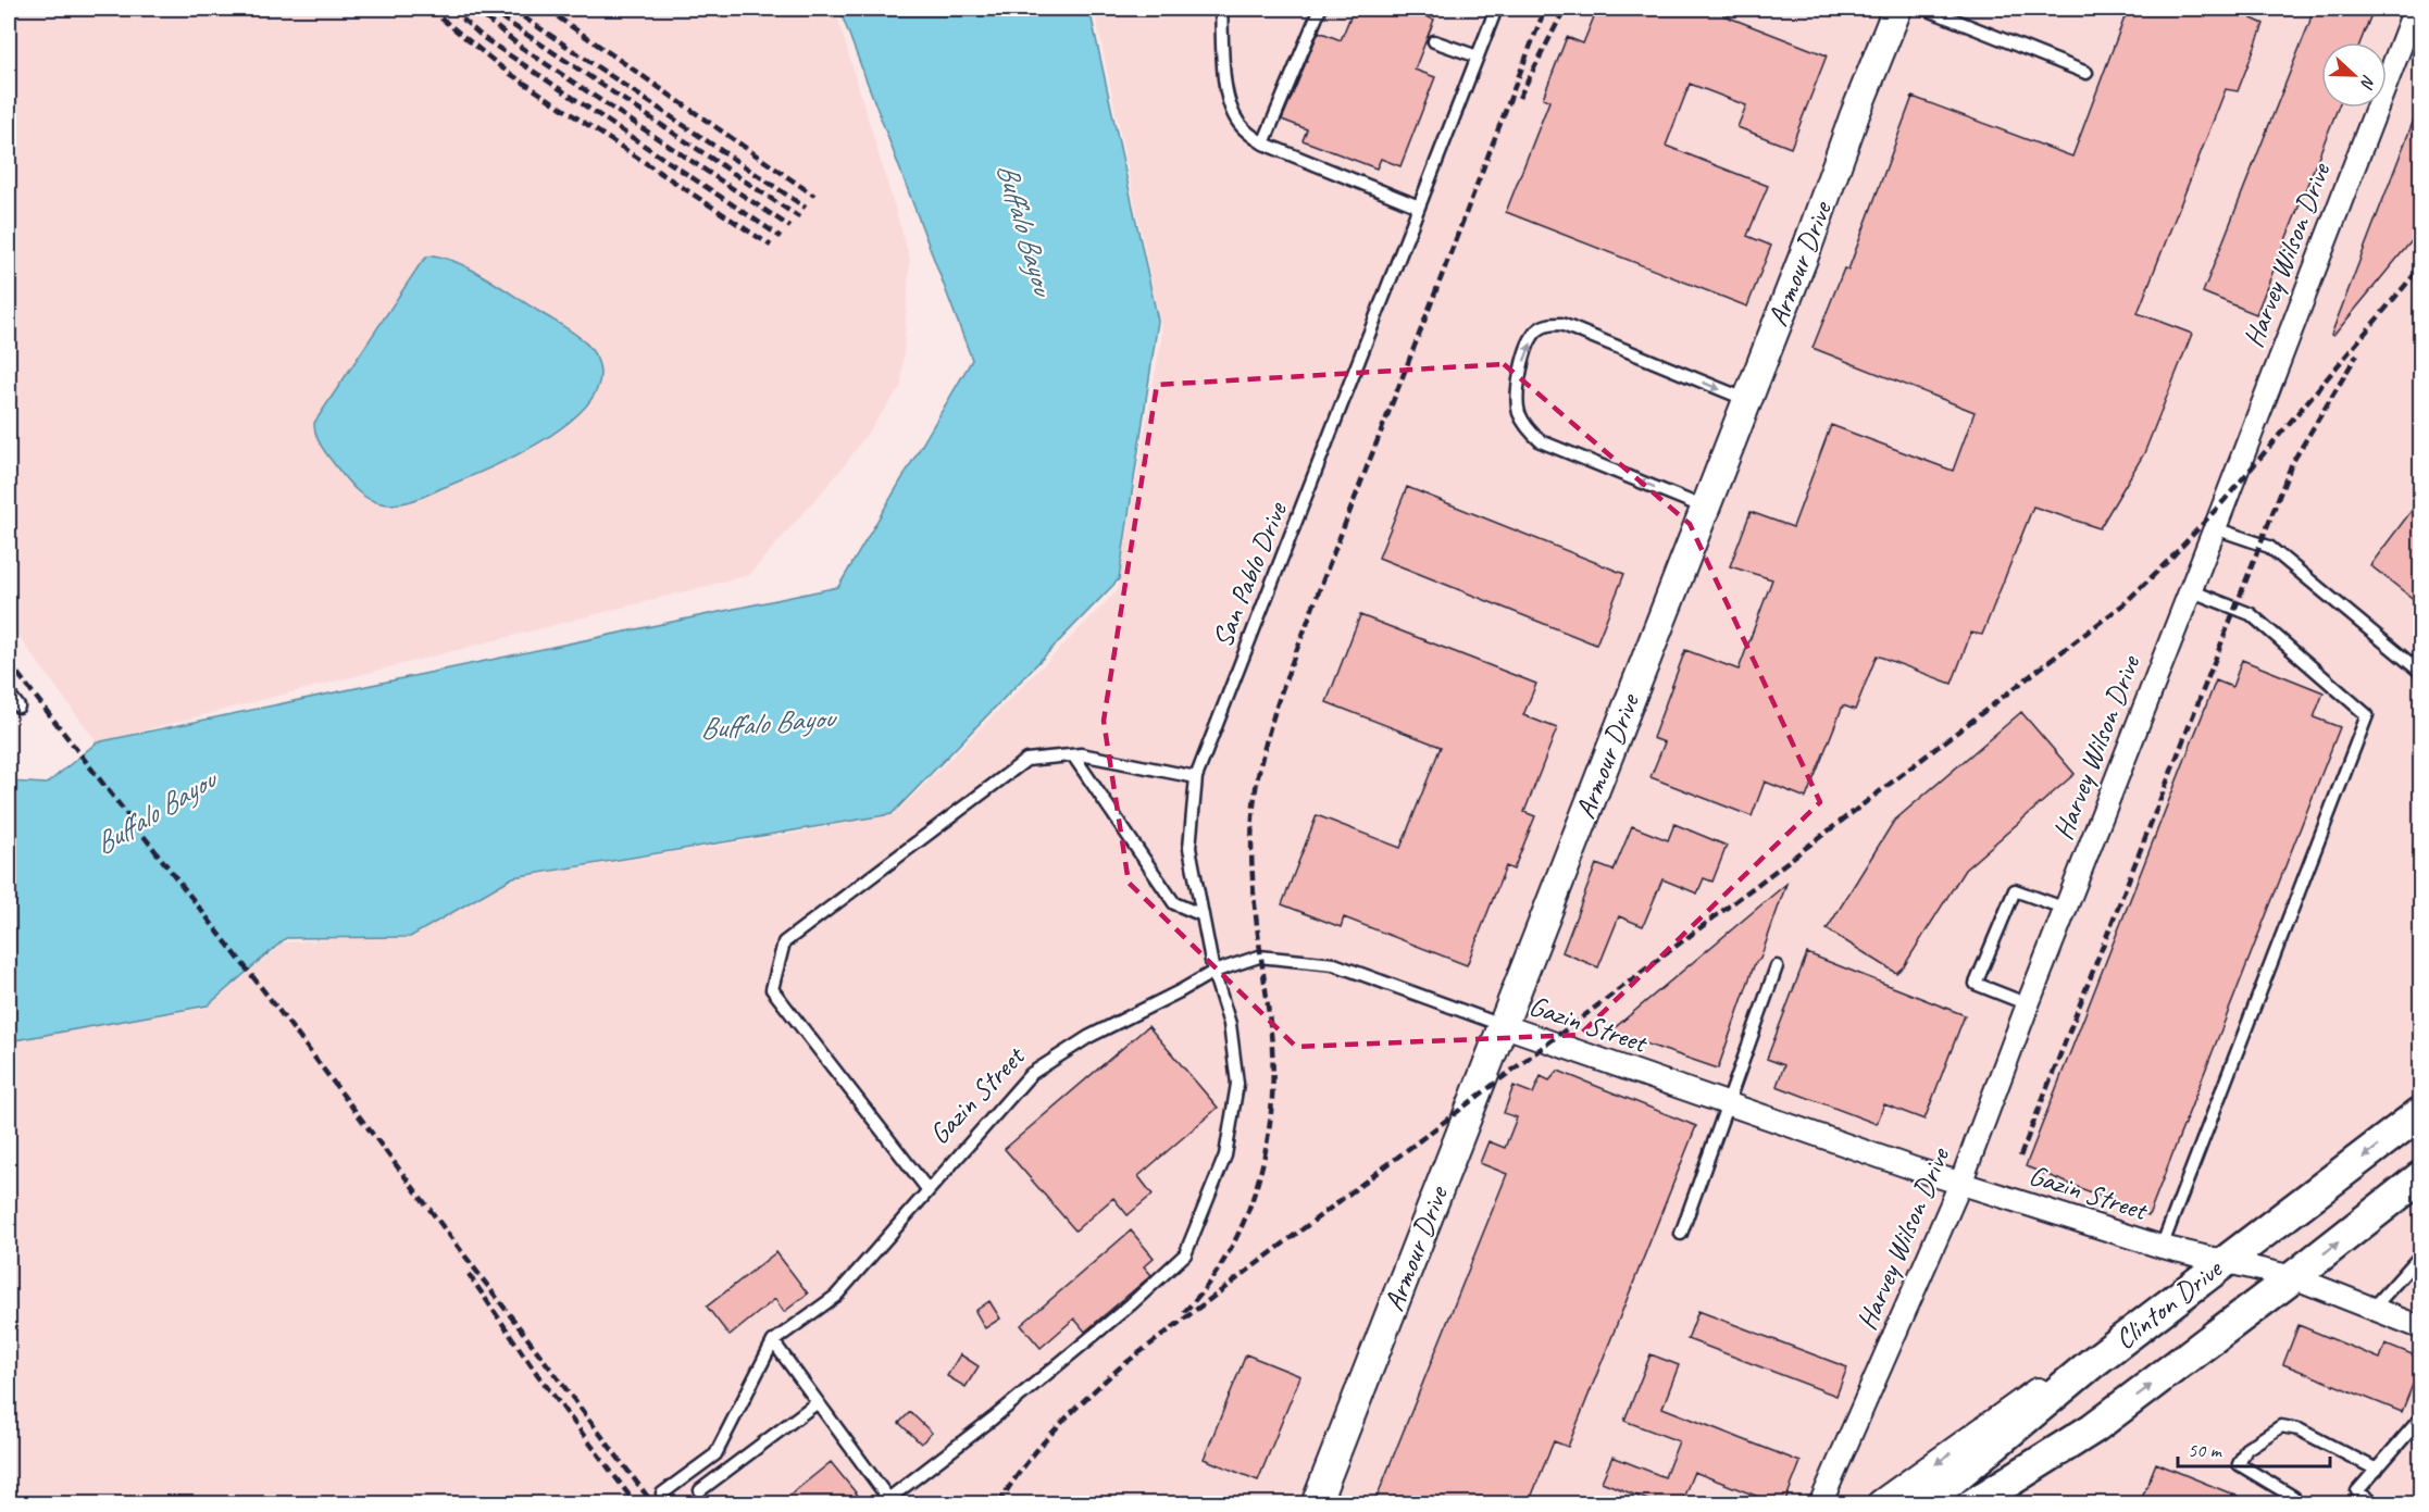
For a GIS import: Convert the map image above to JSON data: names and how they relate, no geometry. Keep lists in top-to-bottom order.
{
  "streets": {
    "main road": ["Clinton Drive"],
    "street": ["Harvey Wilson Drive", "Armour Drive", "Gazin Street"],
    "lane": ["San Pablo Drive"]
  },
  "crossings": [
    ["Harvey Wilson Drive", "Gazin Street"],
    ["Armour Drive", "Gazin Street"],
    ["San Pablo Drive", "Gazin Street"],
    ["Gazin Street", "Clinton Drive"]
  ],
  "water": ["Buffalo Bayou"],
  "scale_bar": "50 m",
  "north": "right"
}
